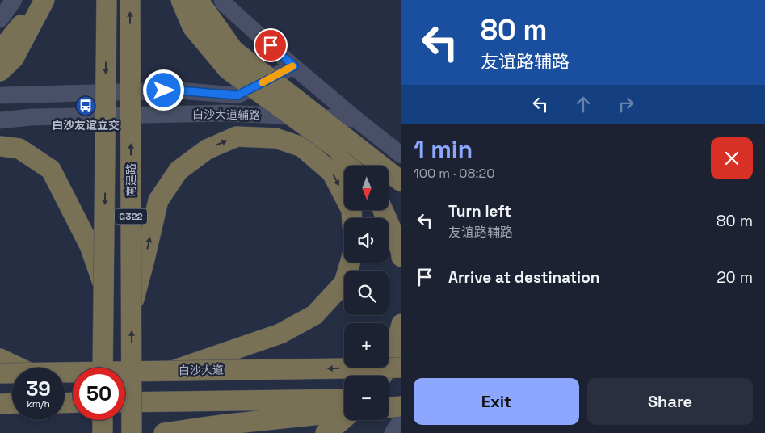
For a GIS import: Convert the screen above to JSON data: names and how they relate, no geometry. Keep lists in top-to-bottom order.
{
  "streets": {
    "highway": ["南建路", "G322", "白沙大道"],
    "main road": ["白沙大道辅路"]
  },
  "places": {
    "bus stop": ["白沙友谊立交"]
  },
  "north": "bottom",
  "page": {
    "turn": ["80 m", "友谊路辅路"],
    "heading": ["1 min", "100 m · 08:20"],
    "map_buttons": ["+", "−"],
    "list": [
      {
        "name": "Turn left",
        "note": "友谊路辅路",
        "value": "80 m"
      },
      {
        "name": "Arrive at destination",
        "value": "20 m"
      }
    ],
    "speed": "39 km/h",
    "limit": "50",
    "buttons": ["Exit", "Share"]
  }
}
